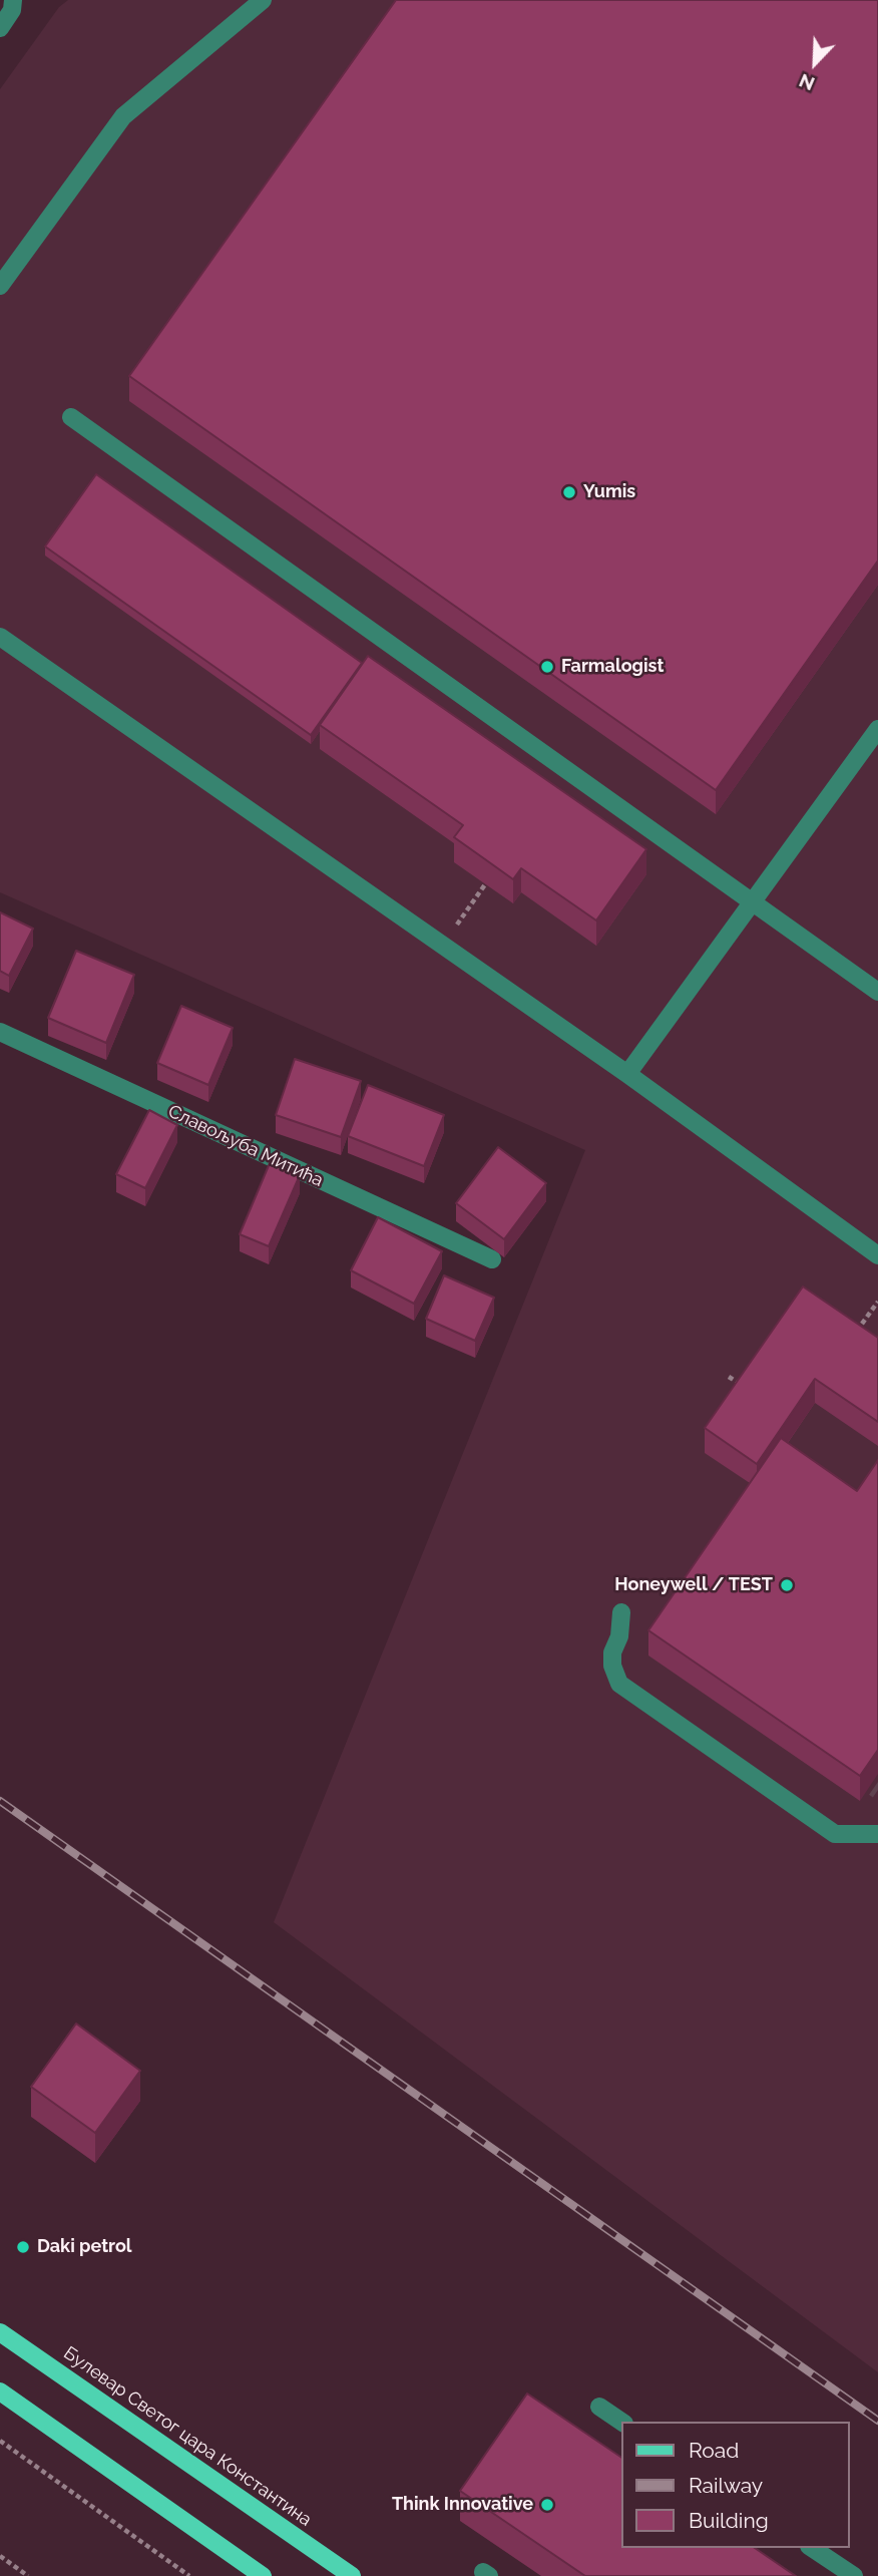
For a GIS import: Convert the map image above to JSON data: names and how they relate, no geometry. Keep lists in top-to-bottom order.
{
  "streets": {
    "main road": ["Булевар Светог цара Константина"],
    "street": ["Славољуба Митића"]
  },
  "places": [
    "Yumis",
    "Farmalogist",
    "Honeywell / TEST",
    "Daki petrol",
    "Think Innovative"
  ],
  "legend": ["Road", "Railway", "Building"],
  "north": "bottom left"
}
